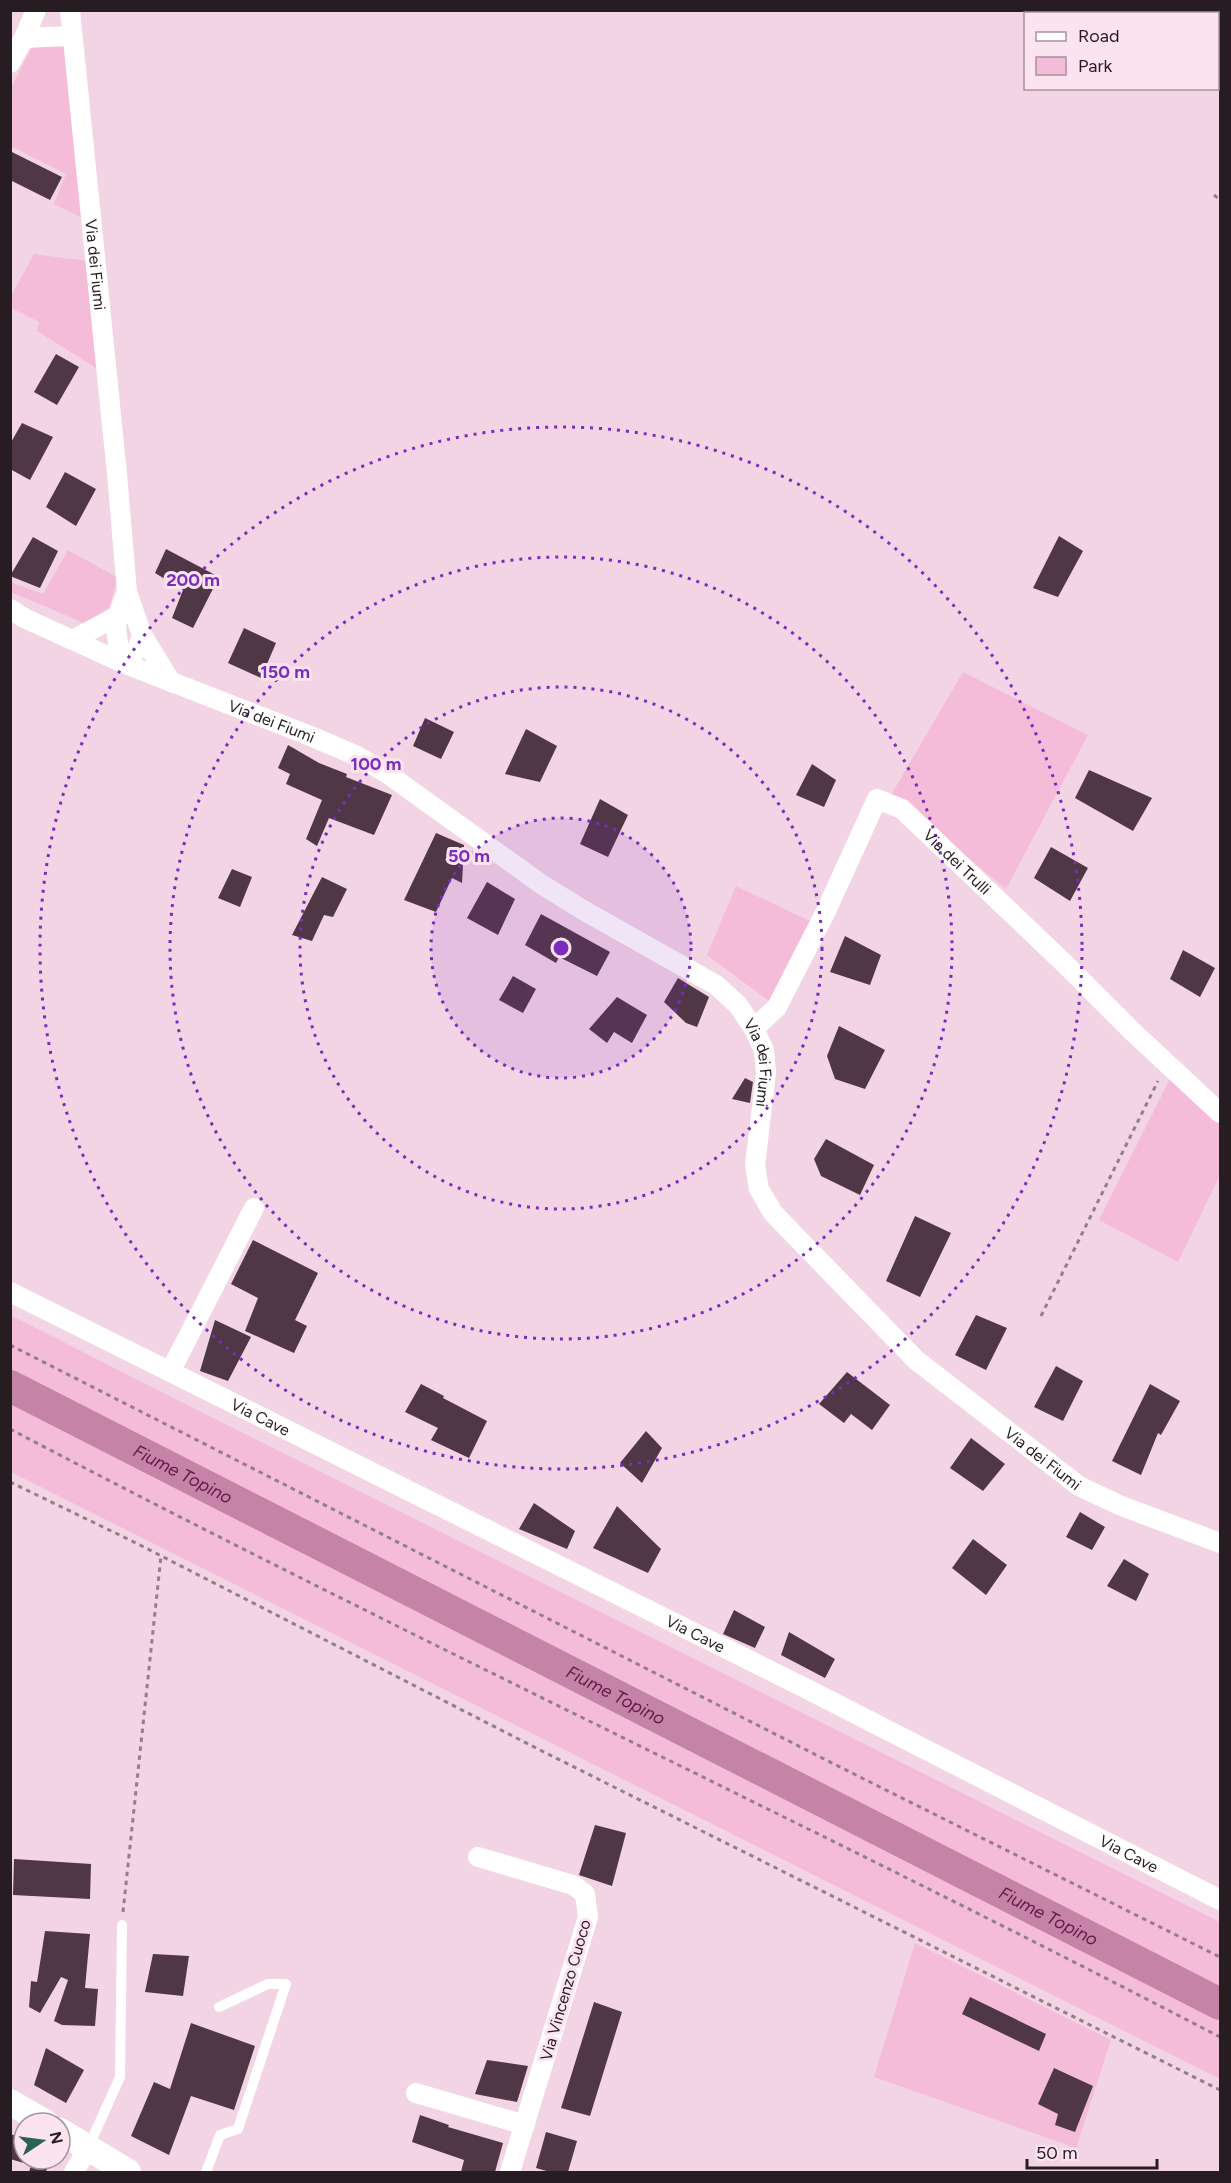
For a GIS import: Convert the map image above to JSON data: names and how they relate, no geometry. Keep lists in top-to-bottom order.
{
  "streets": {
    "street": [
      "Via dei Fiumi",
      "Via dei Trulli",
      "Via Cave",
      "Via Vincenzo Cuoco"
    ]
  },
  "crossings": [
    ["Via dei Fiumi", "Via dei Trulli"]
  ],
  "water": ["Fiume Topino"],
  "legend": ["Road", "Park"],
  "scale_bar": "50 m",
  "north": "right",
  "rings": [
    "200 m",
    "150 m",
    "100 m",
    "50 m"
  ]
}
